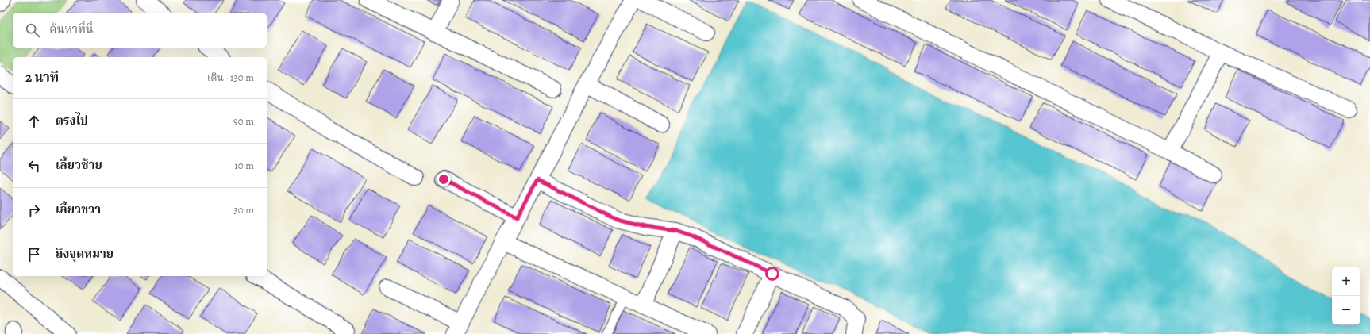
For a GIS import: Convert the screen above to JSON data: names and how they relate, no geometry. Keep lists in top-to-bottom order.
{
  "page": {
    "search": "ค้นหาที่นี่",
    "heading": ["2 นาที", "เดิน · 130 m"],
    "list": [
      ["ตรงไป", "90 m"],
      ["เลี้ยวซ้าย", "10 m"],
      ["เลี้ยวขวา", "30 m"],
      "ถึงจุดหมาย"
    ],
    "map_buttons": ["+", "−"]
  }
}
